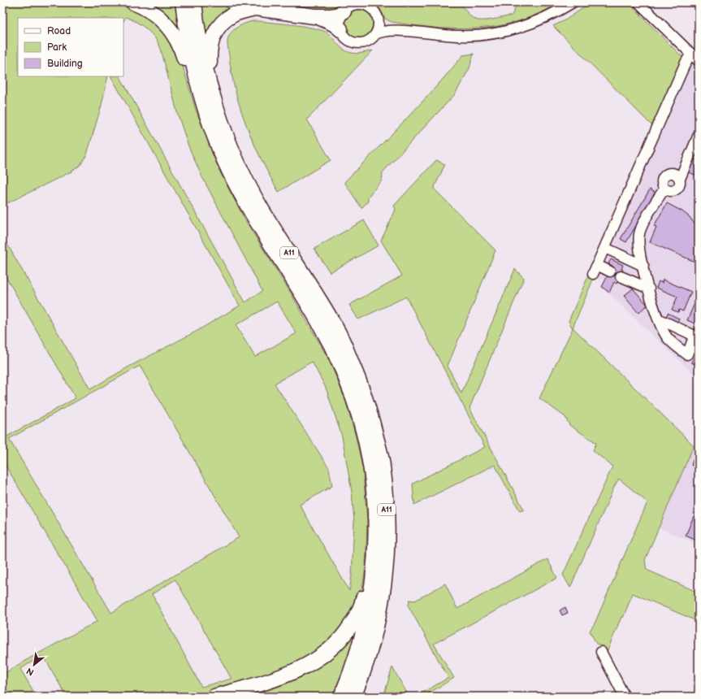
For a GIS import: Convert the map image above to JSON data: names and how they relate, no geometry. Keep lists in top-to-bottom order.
{
  "streets": {
    "highway": ["A11"]
  },
  "legend": ["Road", "Park", "Building"],
  "north": "bottom left"
}
